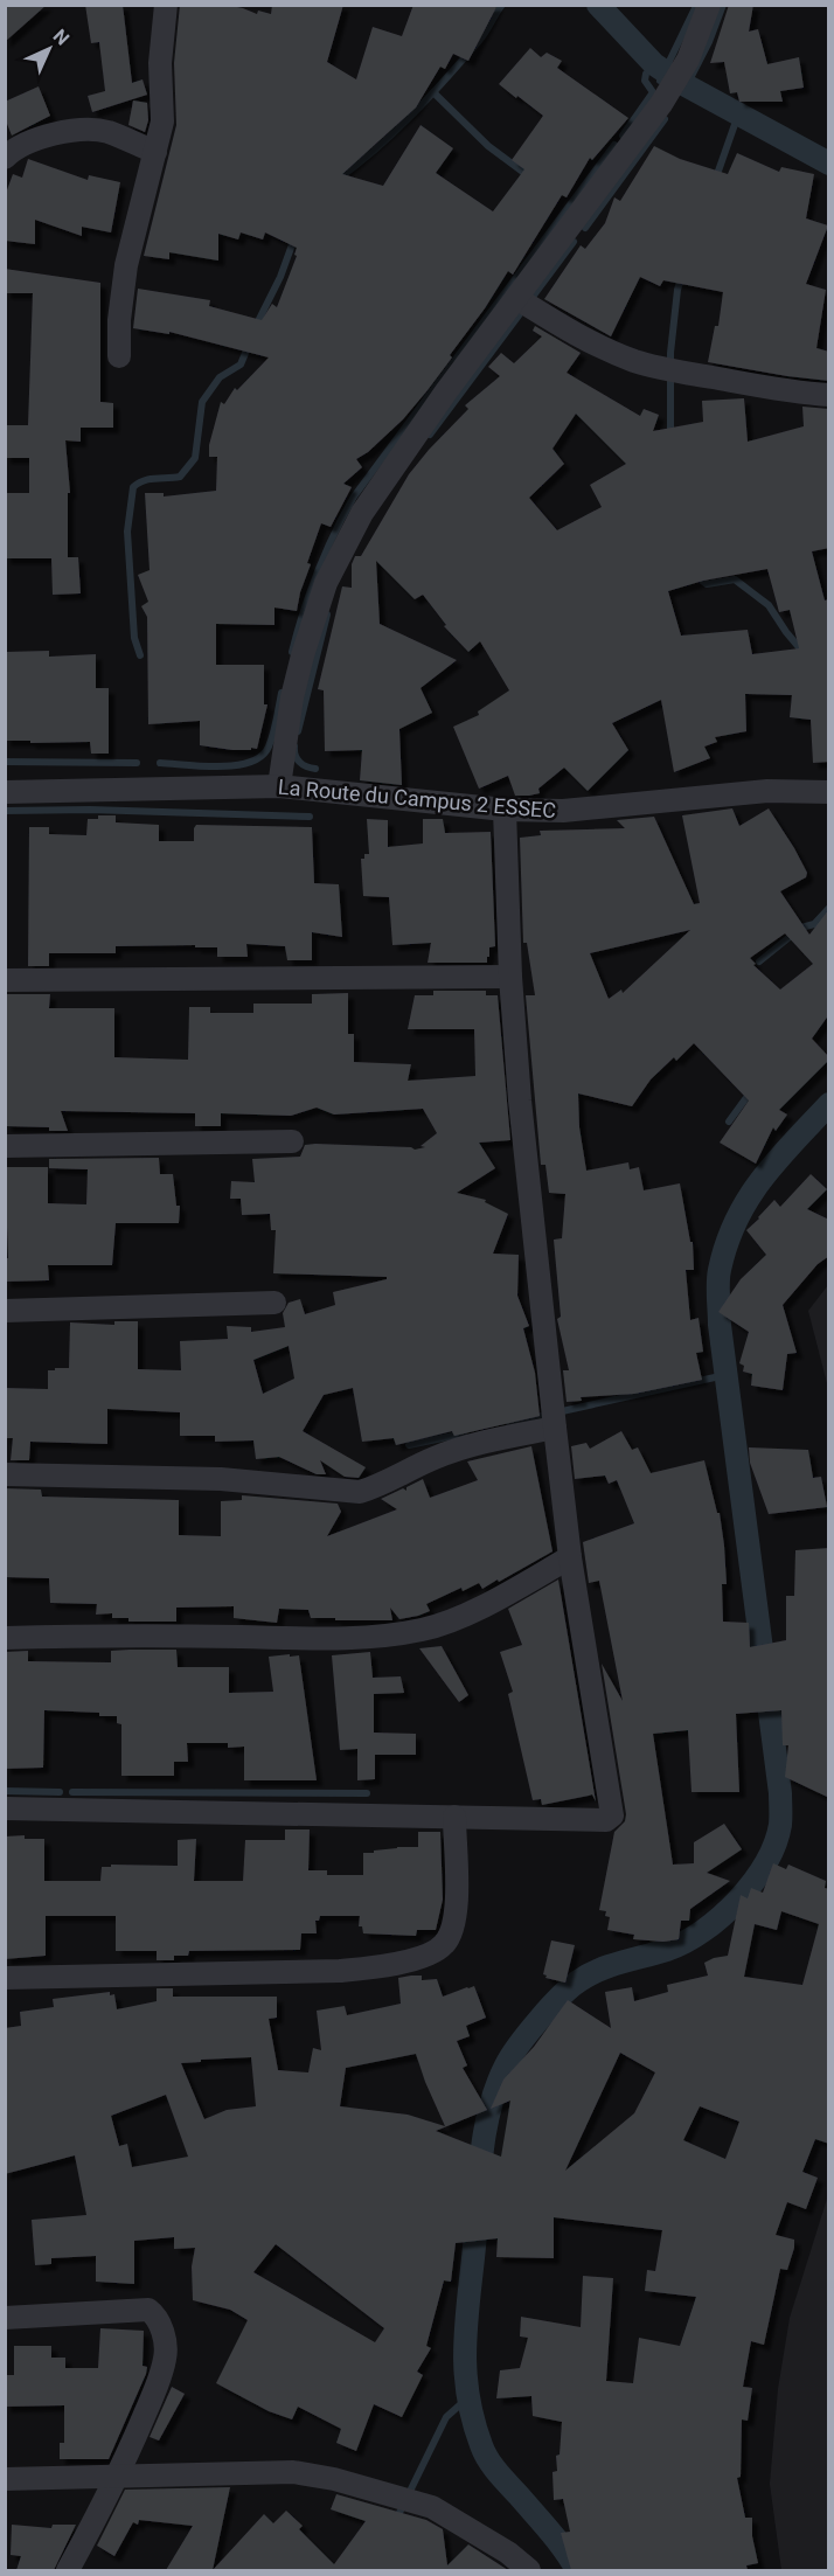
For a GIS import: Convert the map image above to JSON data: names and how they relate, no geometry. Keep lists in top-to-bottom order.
{
  "streets": {
    "street": ["La Route du Campus 2 ESSEC"]
  },
  "north": "top right"
}
